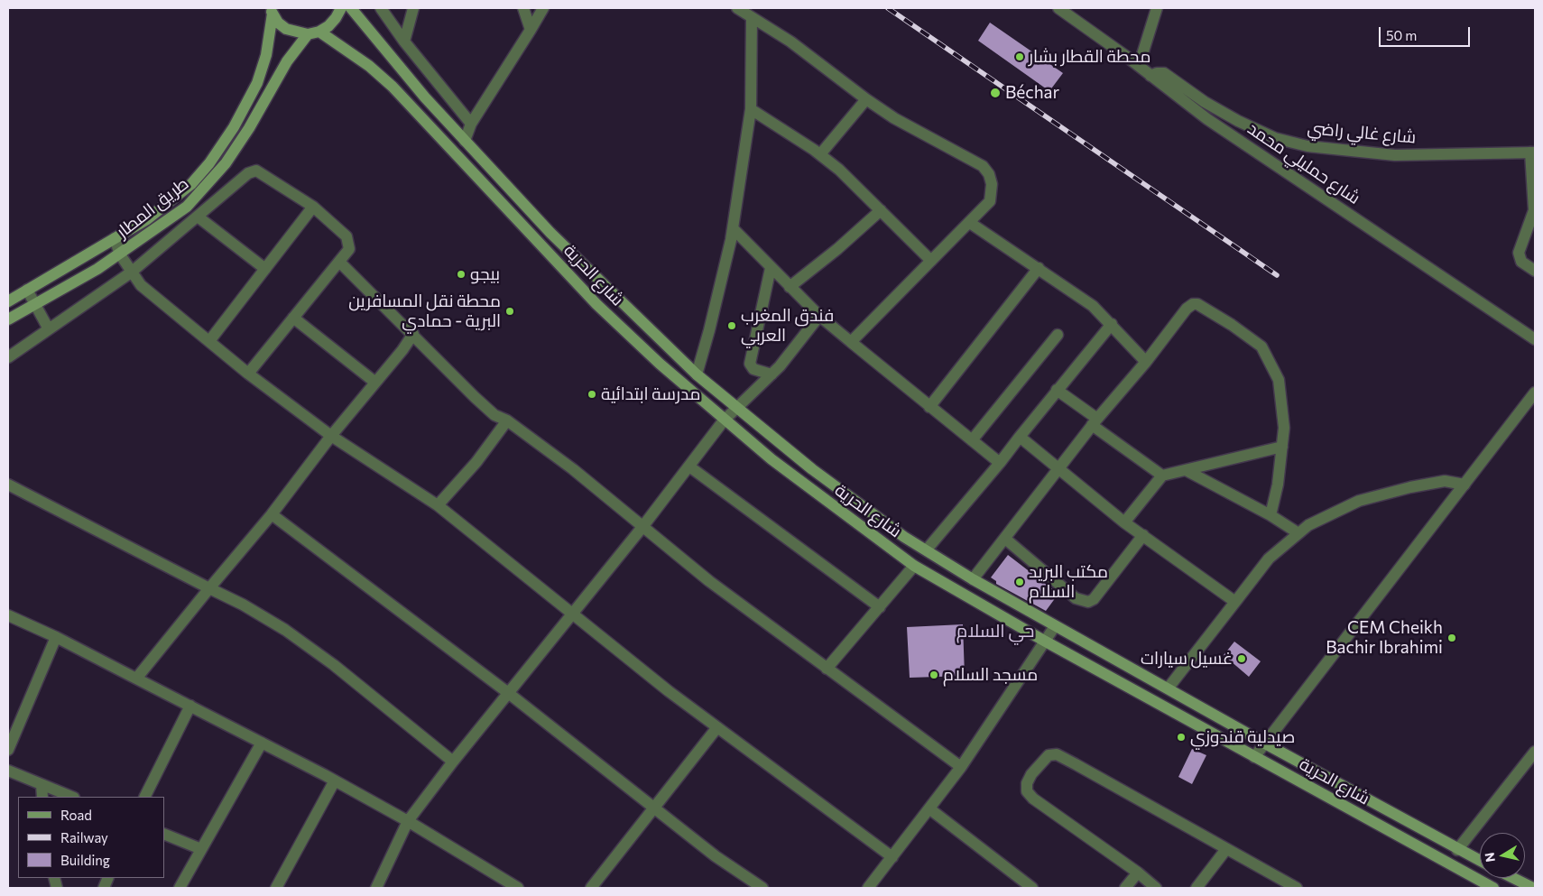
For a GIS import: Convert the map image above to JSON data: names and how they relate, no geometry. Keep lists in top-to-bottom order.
{
  "streets": {
    "main road": ["طريق المطار", "شارع الحرية"],
    "street": ["شارع غالي راضي", "شارع حمليلي محمد"]
  },
  "crossings": [
    ["شارع غالي راضي", "شارع حمليلي محمد"]
  ],
  "districts": ["حي السلام"],
  "places": [
    "محطة القطار بشار",
    "Béchar",
    "بيجو",
    "محطة نقل المسافرين البرية - حمادي",
    "فندق المغرب العربي",
    "مدرسة ابتدائية",
    "مكتب البريد السلام",
    "CEM Cheikh Bachir Ibrahimi",
    "غسيل سيارات",
    "مسجد السلام",
    "صيدلية قندوزي"
  ],
  "legend": ["Road", "Railway", "Building"],
  "scale_bar": "50 m",
  "north": "left"
}
